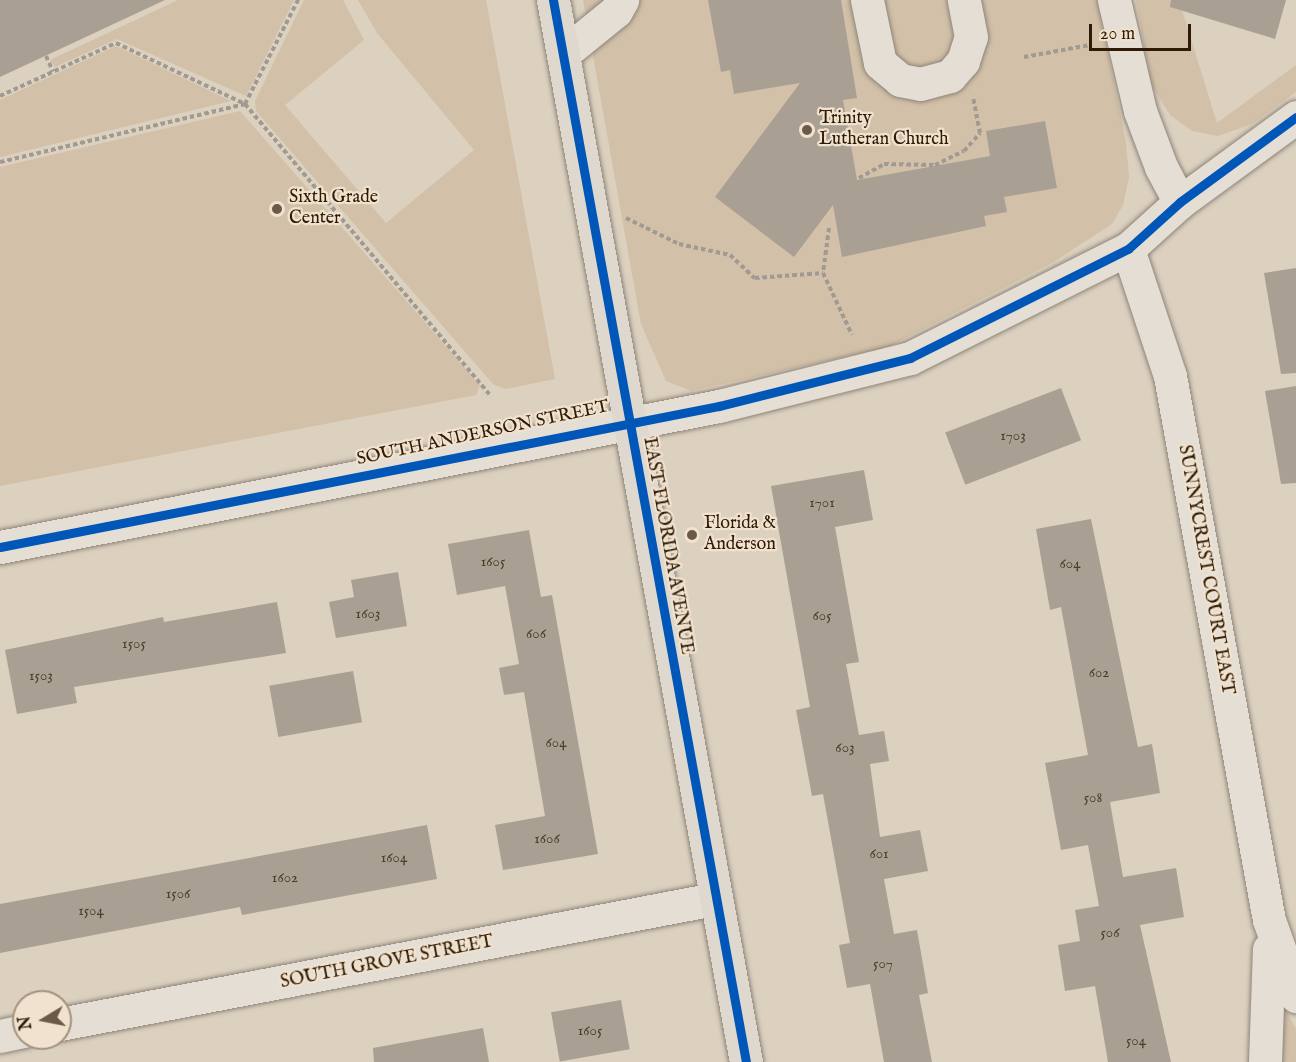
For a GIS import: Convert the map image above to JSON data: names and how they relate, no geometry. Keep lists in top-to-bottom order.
{
  "streets": {
    "main road": ["EAST FLORIDA AVENUE"],
    "street": ["SOUTH ANDERSON STREET", "SUNNYCREST COURT EAST", "SOUTH GROVE STREET"]
  },
  "crossings": [
    ["SOUTH ANDERSON STREET", "EAST FLORIDA AVENUE"],
    ["SOUTH ANDERSON STREET", "SUNNYCREST COURT EAST"],
    ["EAST FLORIDA AVENUE", "SOUTH GROVE STREET"]
  ],
  "places": ["Trinity Lutheran Church", "Sixth Grade Center", "Florida & Anderson"],
  "house_numbers": [
    "1703",
    "1701",
    "1605",
    "604",
    "1603",
    "605",
    "606",
    "1505",
    "602",
    "1503",
    "604",
    "603",
    "508",
    "1606",
    "601",
    "1604",
    "1602",
    "1506",
    "1504",
    "506",
    "507",
    "1605",
    "504"
  ],
  "scale_bar": "20 m",
  "north": "left"
}
